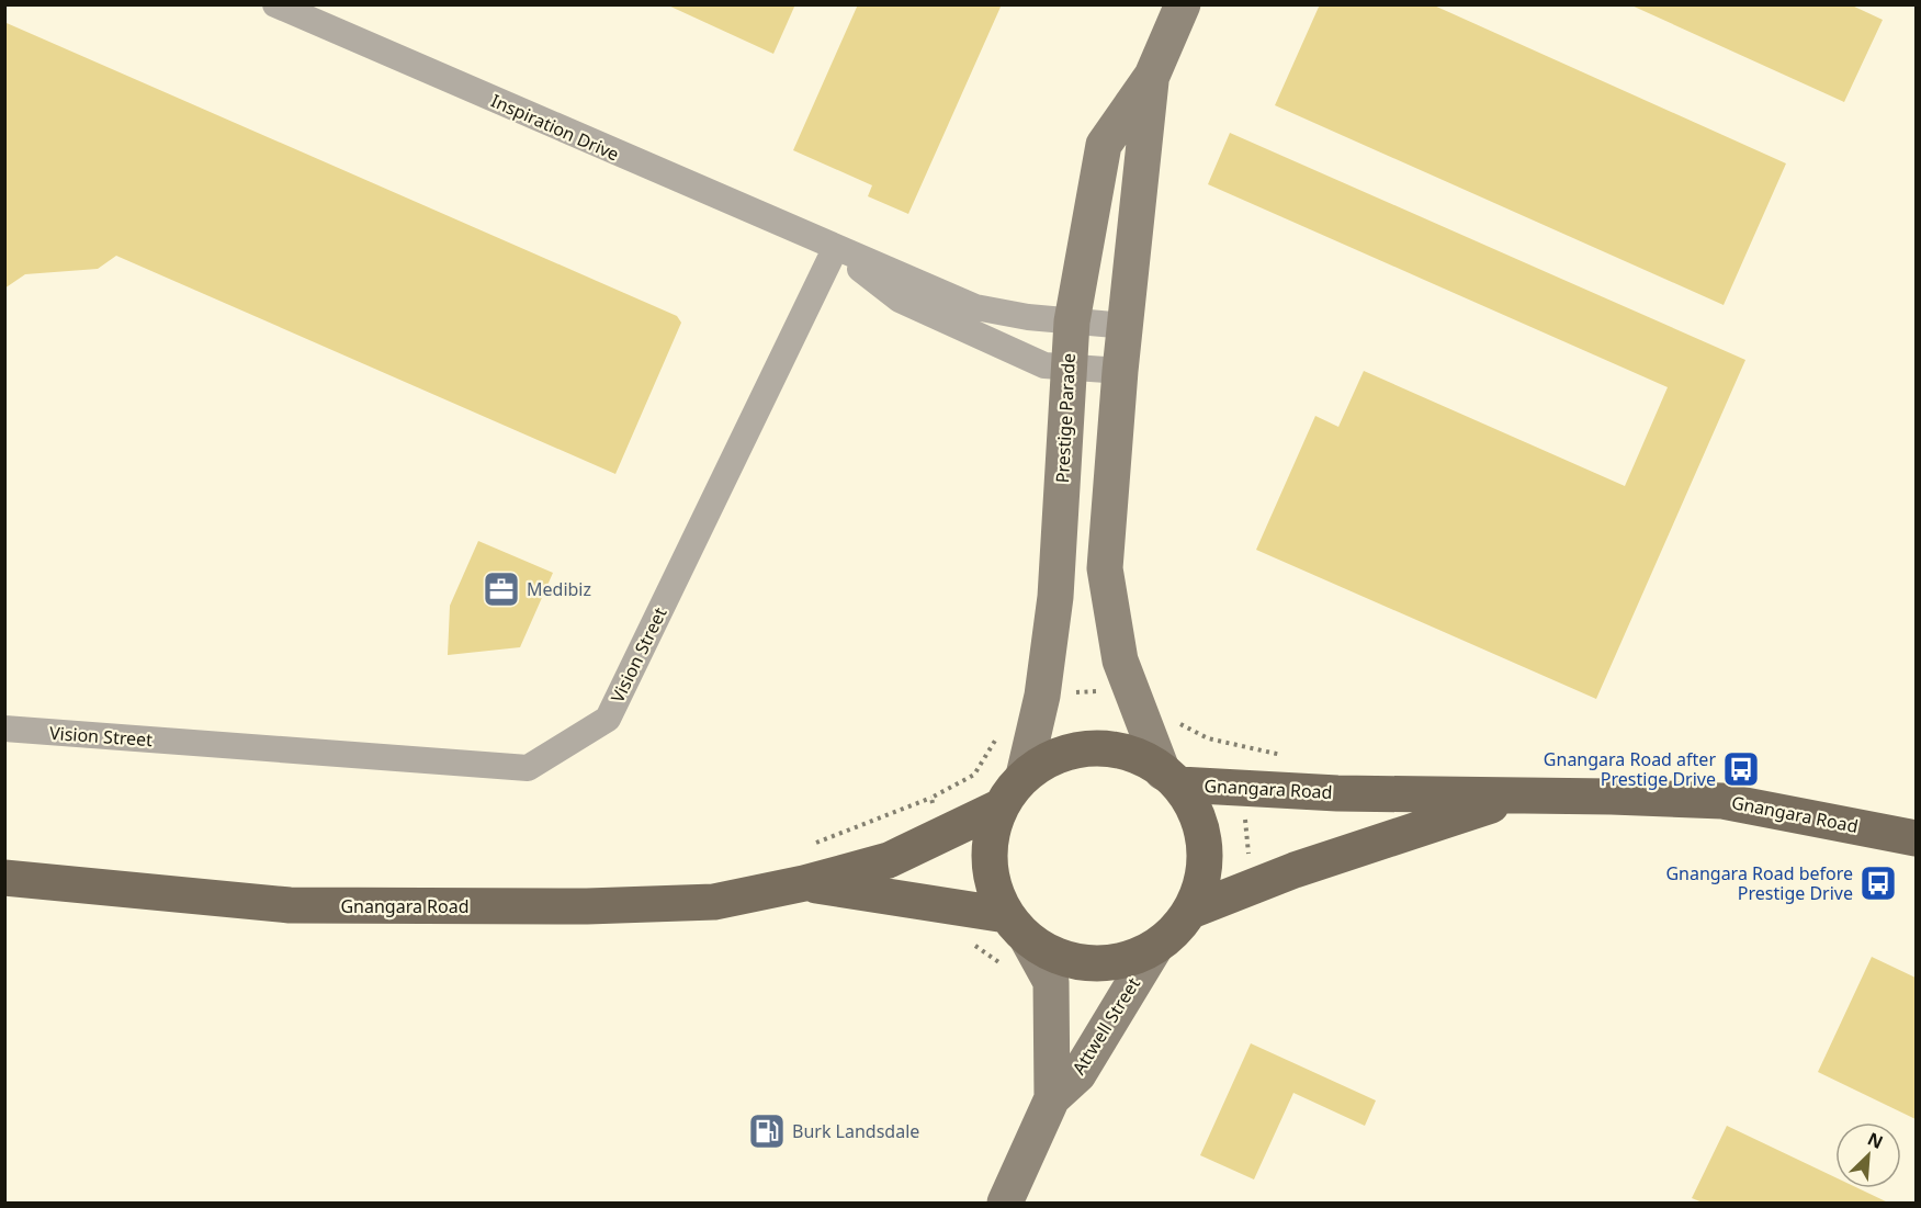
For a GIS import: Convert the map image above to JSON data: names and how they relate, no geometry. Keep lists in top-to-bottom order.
{
  "streets": {
    "main road": ["Gnangara Road"],
    "street": [
      "Inspiration Drive",
      "Prestige Parade",
      "Vision Street",
      "Attwell Street"
    ]
  },
  "crossings": [
    ["Inspiration Drive", "Prestige Parade"],
    ["Inspiration Drive", "Vision Street"],
    ["Prestige Parade", "Gnangara Road"],
    ["Prestige Parade", "Attwell Street"],
    ["Gnangara Road", "Attwell Street"]
  ],
  "places": {
    "office": ["Medibiz"],
    "bus stop": ["Gnangara Road after Prestige Drive", "Gnangara Road before Prestige Drive"],
    "fuel station": ["Burk Landsdale"]
  },
  "north": "top right"
}
